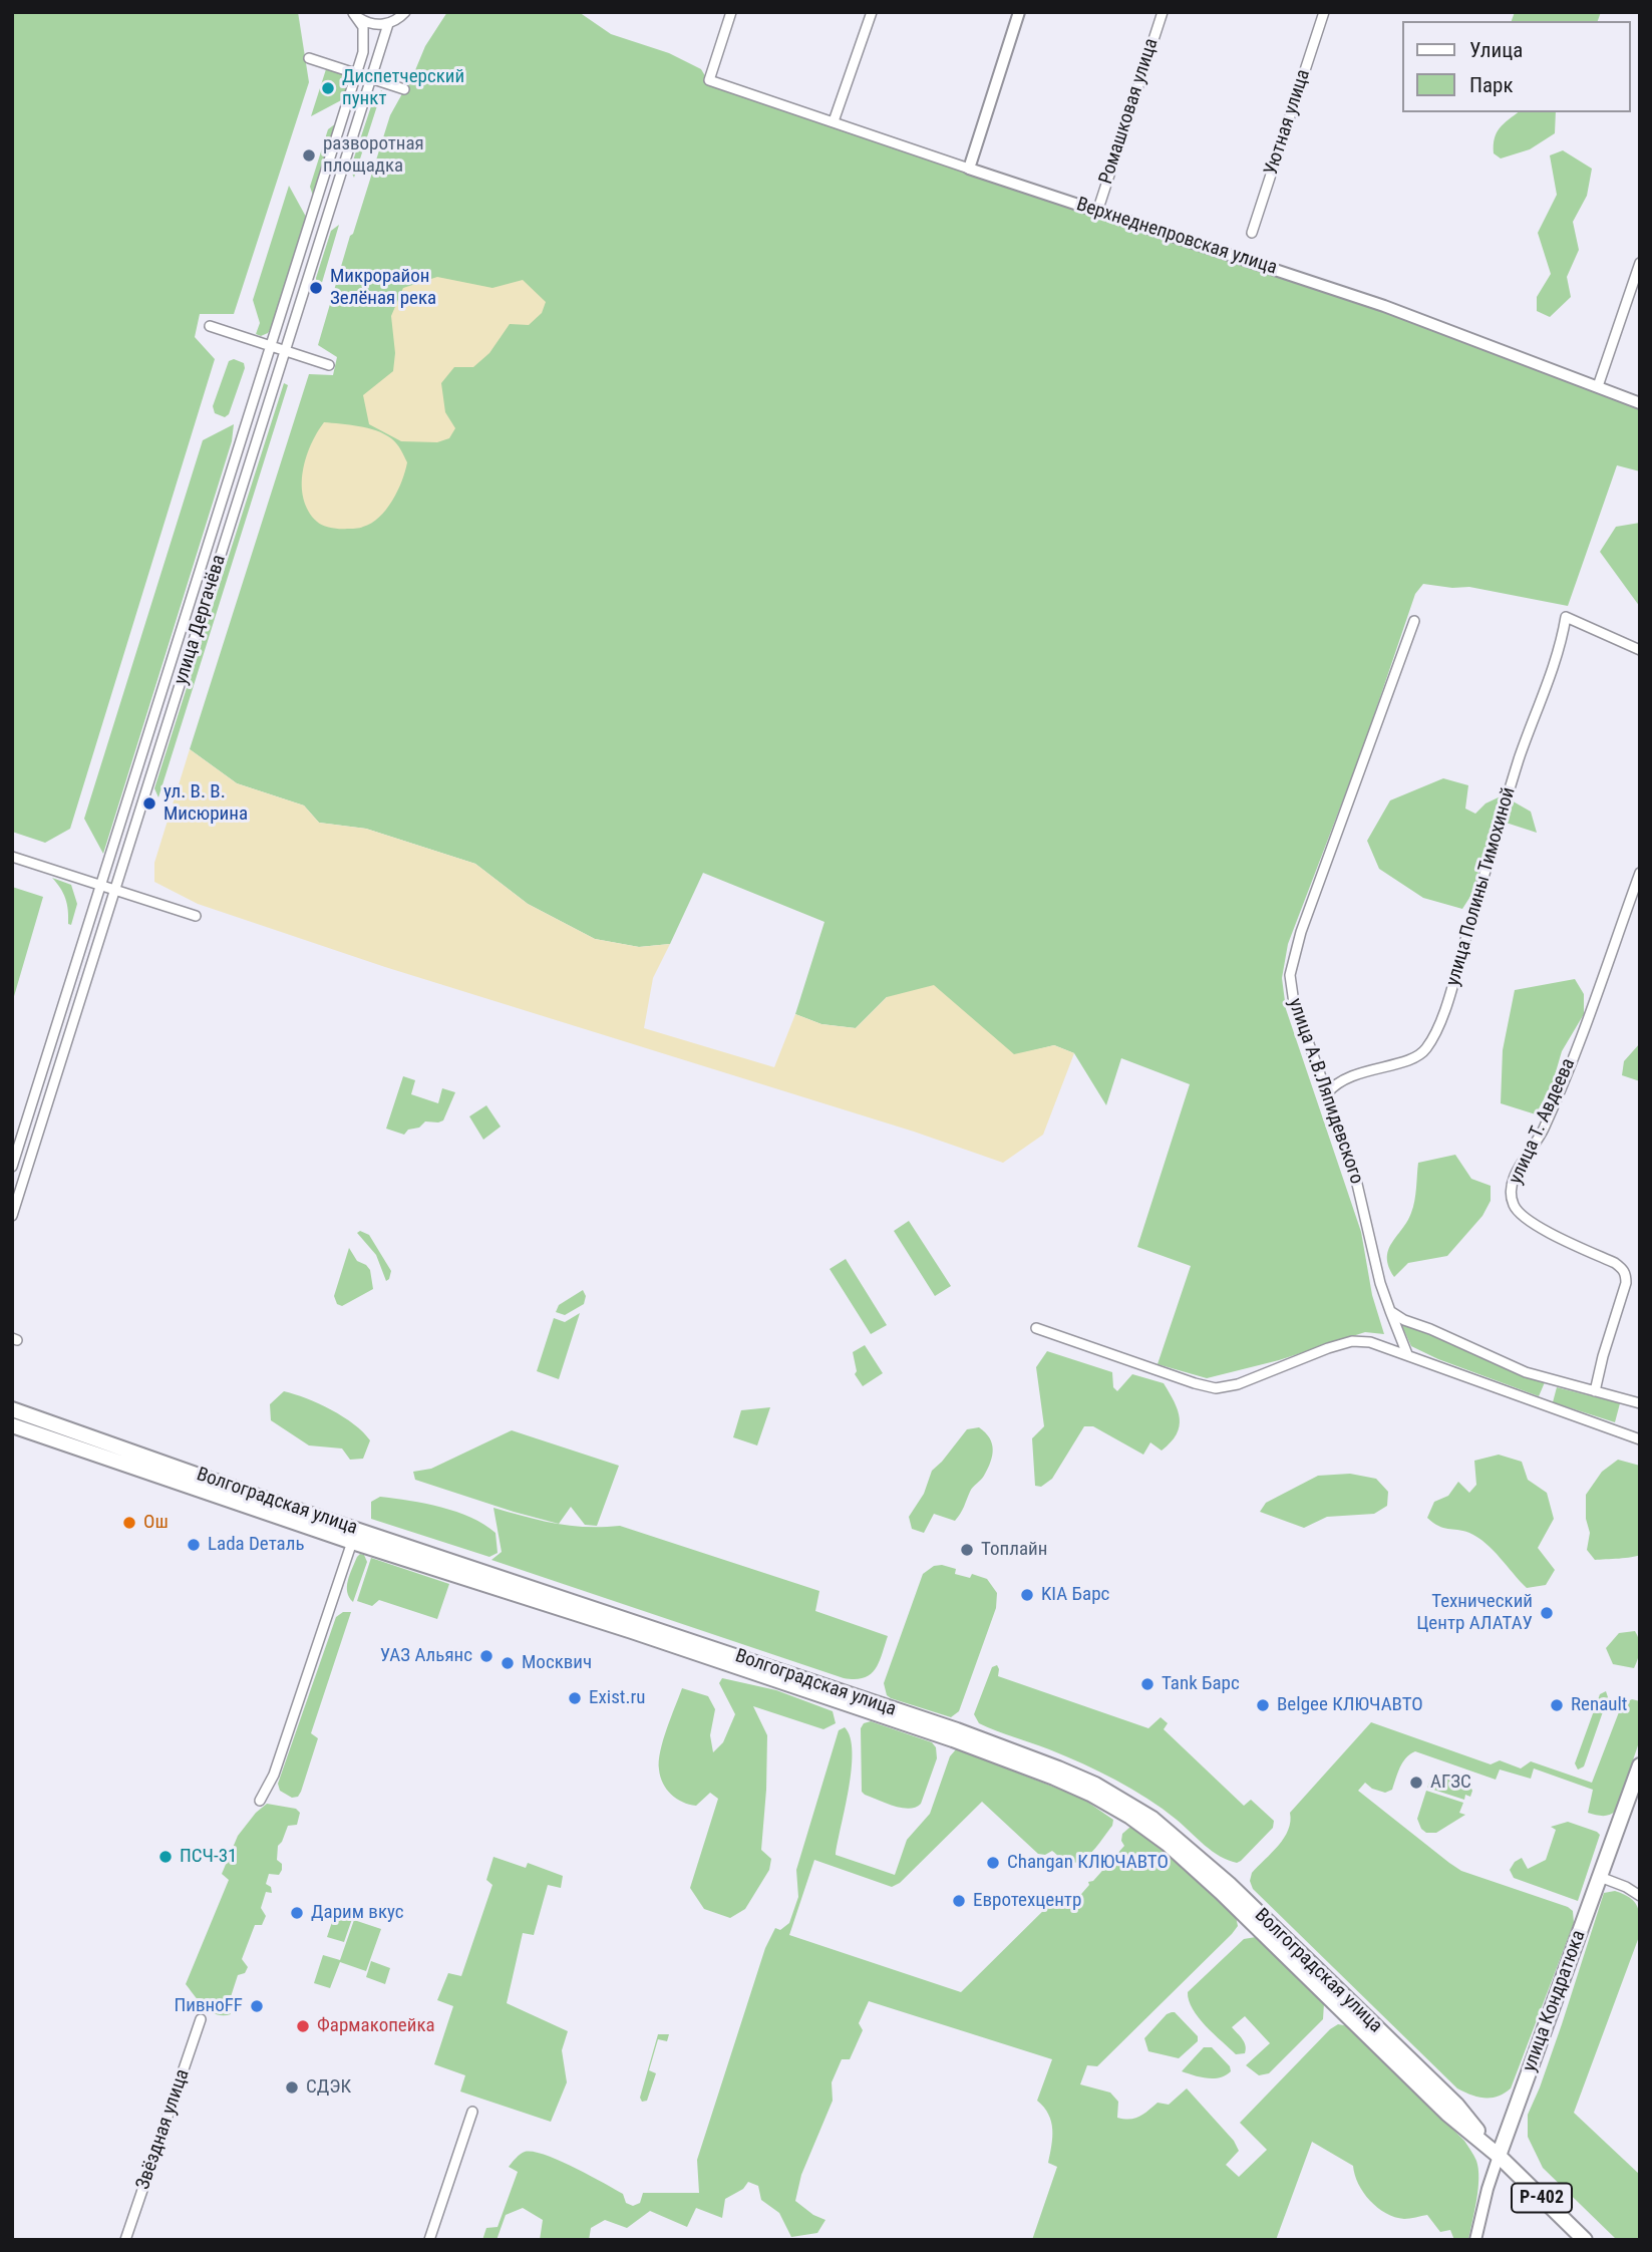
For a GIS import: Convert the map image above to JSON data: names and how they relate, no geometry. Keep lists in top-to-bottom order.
{
  "streets": {
    "main road": ["Волгоградская улица", "улица Кондратюка", "Р-402"],
    "street": [
      "Ромашковая улица",
      "Уютная улица",
      "Верхнеднепровская улица",
      "улица Дергачёва",
      "улица Полины Тимохиной",
      "улица А.В.Ляпидевского",
      "улица Т. Авдеева",
      "Звёздная улица"
    ]
  },
  "crossings": [
    ["Ромашковая улица", "Верхнеднепровская улица"],
    ["улица Полины Тимохиной", "улица А.В.Ляпидевского"],
    ["Волгоградская улица", "улица Кондратюка"]
  ],
  "places": [
    "Диспетчерский пункт",
    "разворотная площадка",
    "Микрорайон Зелёная река",
    "ул. В. В. Мисюрина",
    "Ош",
    "Lada Dеталь",
    "Топлайн",
    "KIA Барс",
    "Технический Центр АЛАТАУ",
    "УАЗ Альянс",
    "Москвич",
    "Tank Барс",
    "Exist.ru",
    "Belgee КЛЮЧАВТО",
    "Renault",
    "АГЗС",
    "ПСЧ-31",
    "Changan КЛЮЧАВТО",
    "Евротехцентр",
    "Дарим вкус",
    "ПивноFF",
    "Фармакопейка",
    "СДЭК"
  ],
  "legend": ["Улица", "Парк"]
}
